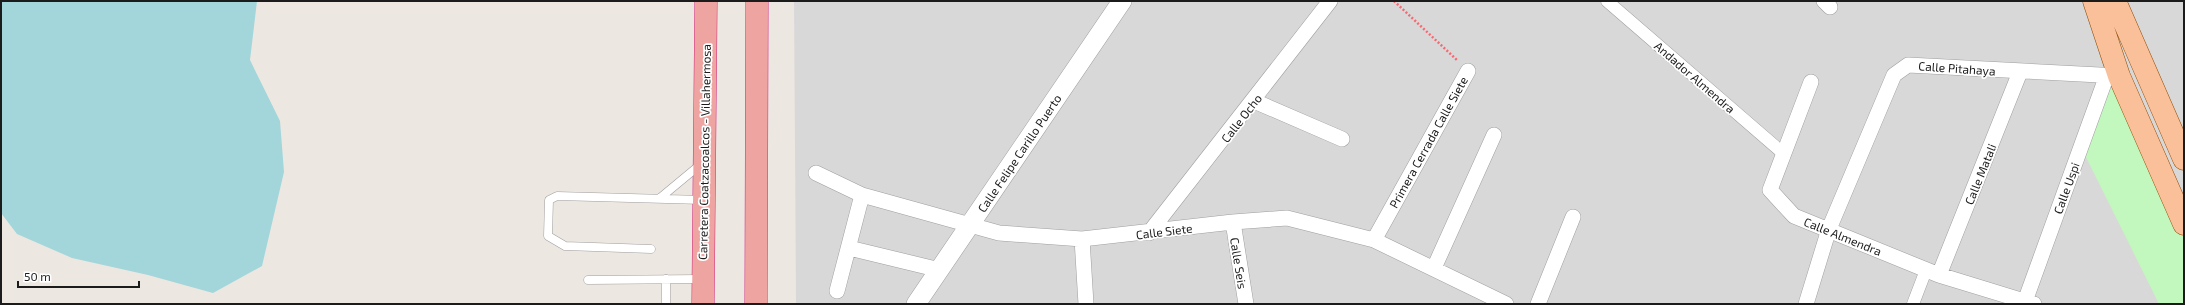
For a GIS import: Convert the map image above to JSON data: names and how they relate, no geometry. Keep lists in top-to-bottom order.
{
  "streets": {
    "highway": ["Carretera Coatzacoalcos - Villahermosa"],
    "street": [
      "Calle Pitahaya",
      "Andador Almendra",
      "Calle Ocho",
      "Primera Cerrada Calle Siete",
      "Calle Felipe Carillo Puerto",
      "Calle Matali",
      "Calle Uspi",
      "Calle Siete",
      "Calle Almendra",
      "Calle Seis"
    ]
  },
  "crossings": [
    ["Calle Pitahaya", "Calle Matali"],
    ["Calle Pitahaya", "Calle Uspi"],
    ["Calle Pitahaya", "Calle Almendra"],
    ["Andador Almendra", "Calle Almendra"],
    ["Calle Ocho", "Calle Siete"],
    ["Primera Cerrada Calle Siete", "Calle Siete"],
    ["Calle Felipe Carillo Puerto", "Calle Siete"],
    ["Calle Matali", "Calle Almendra"],
    ["Calle Uspi", "Calle Almendra"],
    ["Calle Siete", "Calle Seis"]
  ],
  "scale_bar": "50 m"
}
